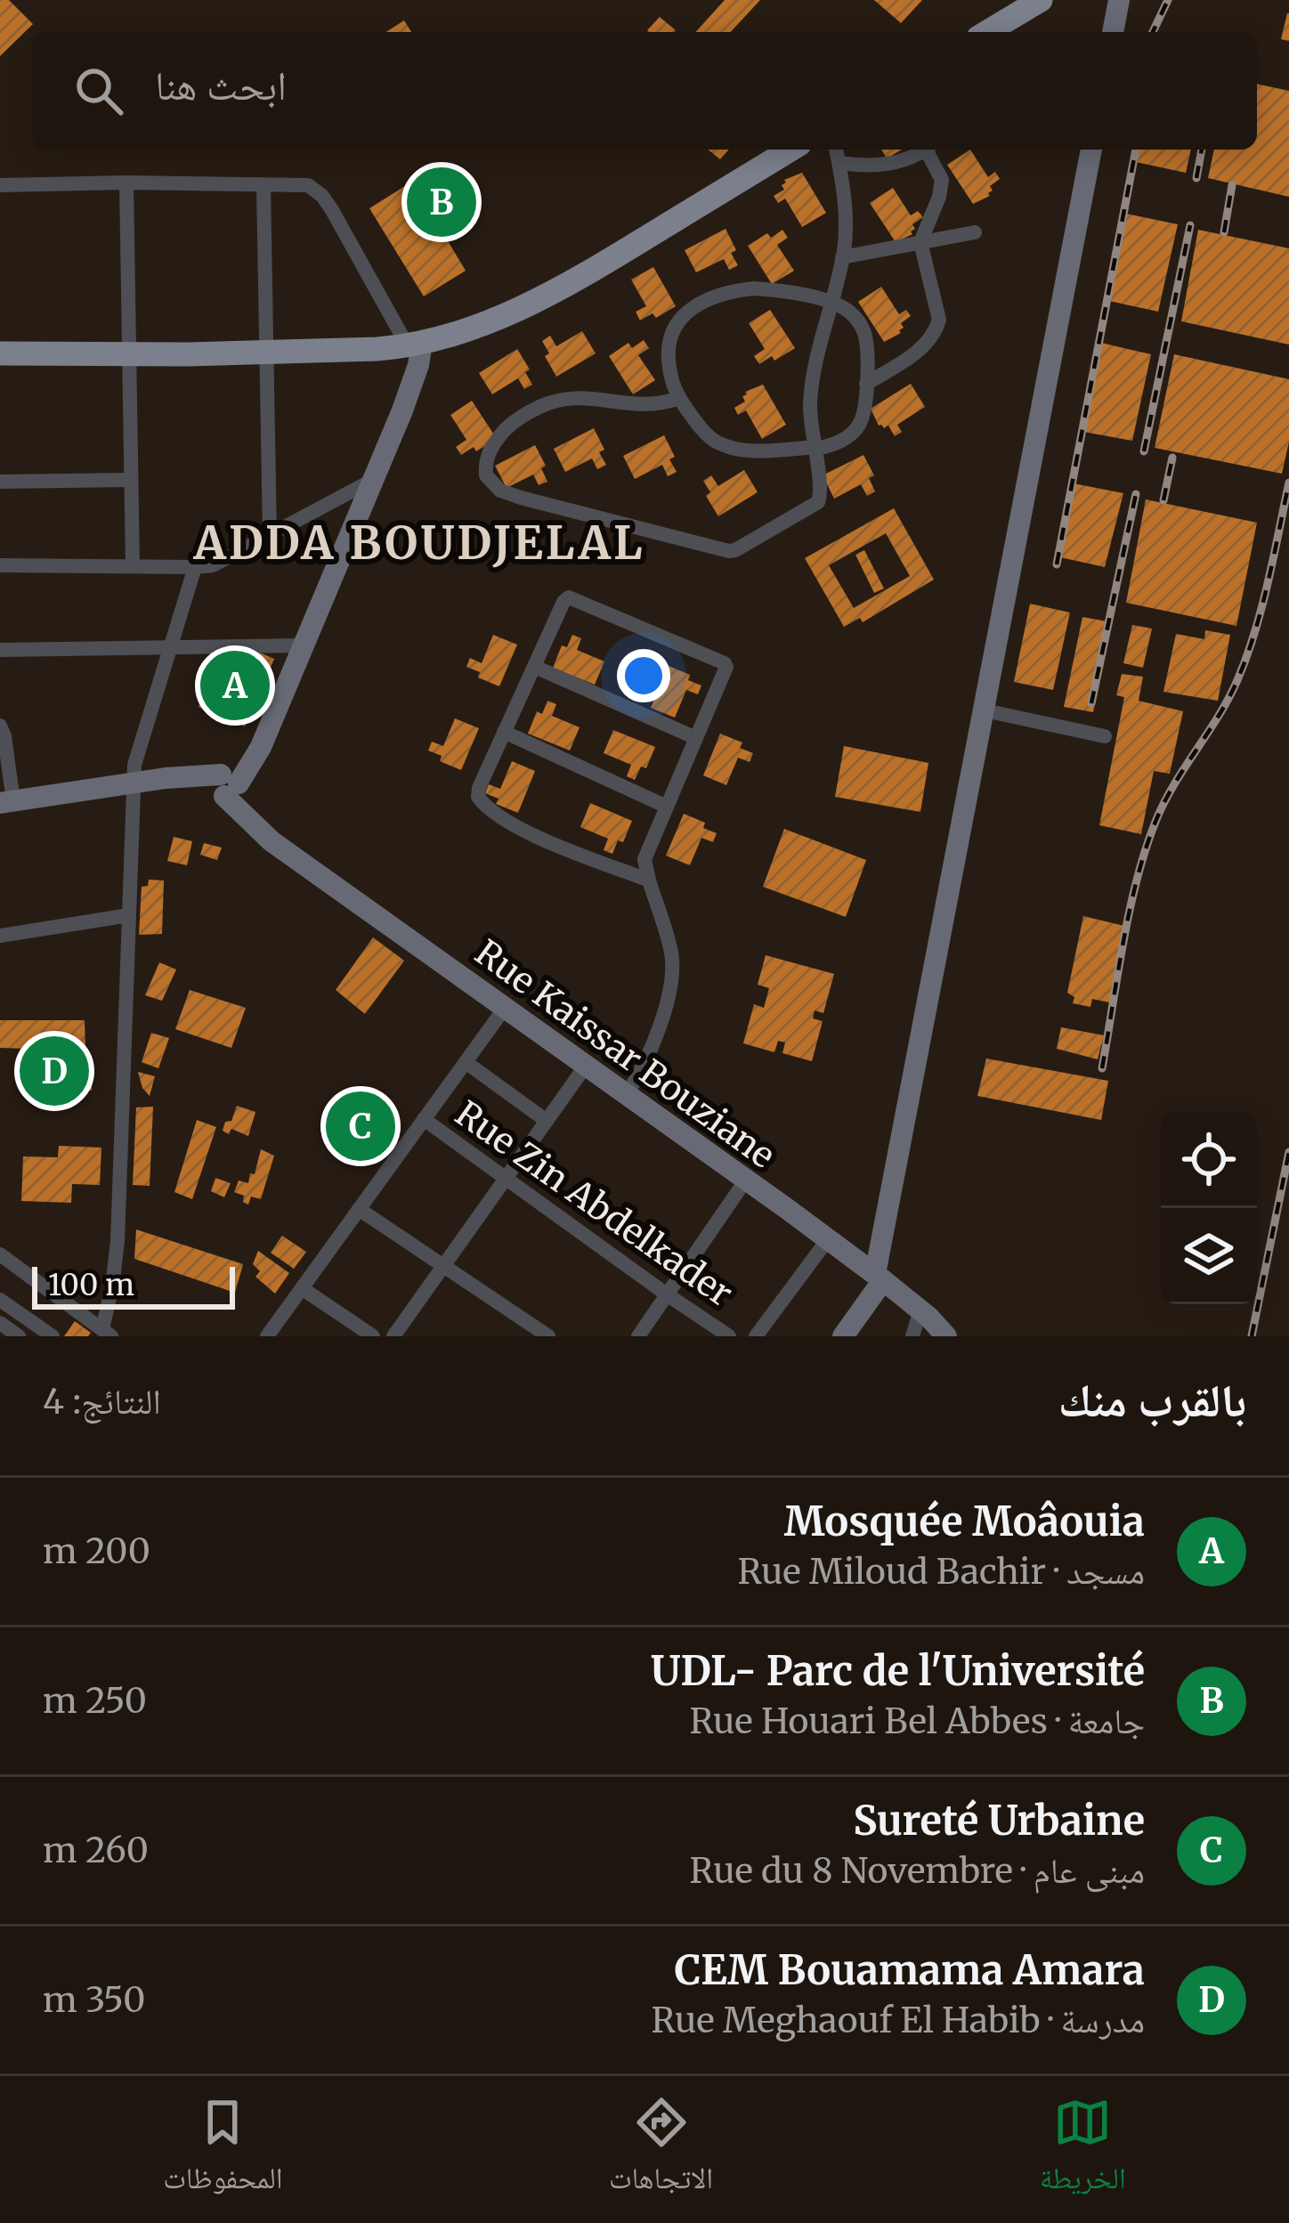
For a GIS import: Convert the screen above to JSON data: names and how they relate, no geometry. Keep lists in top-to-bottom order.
{
  "streets": {
    "street": ["Rue Kaissar Bouziane", "Rue Zin Abdelkader"]
  },
  "districts": ["ADDA BOUDJELAL"],
  "scale_bar": "100 m",
  "page": {
    "search": "ابحث هنا",
    "pins": [
      "B",
      "A",
      "D",
      "C"
    ],
    "scale": "100 m",
    "heading": ["بالقرب منك", "النتائج: 4"],
    "list": [
      {
        "mark": "A",
        "name": "Mosquée Moâouia",
        "note": "مسجد · Rue Miloud Bachir",
        "value": "200 m"
      },
      {
        "mark": "B",
        "name": "UDL- Parc de l'Université",
        "note": "جامعة · Rue Houari Bel Abbes",
        "value": "250 m"
      },
      {
        "mark": "C",
        "name": "Sureté Urbaine",
        "note": "مبنى عام · Rue du 8 Novembre",
        "value": "260 m"
      },
      {
        "mark": "D",
        "name": "CEM Bouamama Amara",
        "note": "مدرسة · Rue Meghaouf El Habib",
        "value": "350 m"
      }
    ],
    "nav": ["الخريطة", "الاتجاهات", "المحفوظات"]
  }
}
